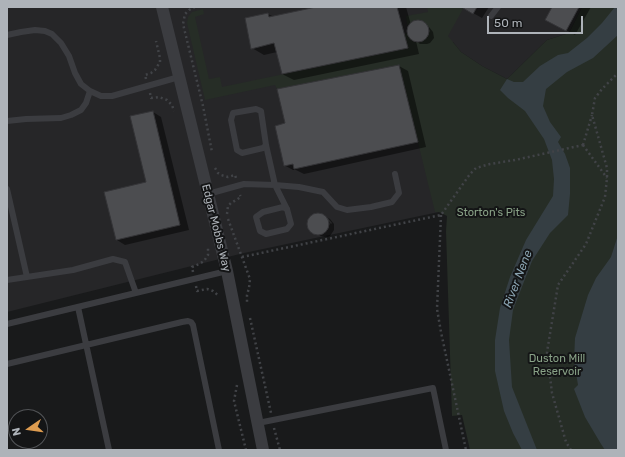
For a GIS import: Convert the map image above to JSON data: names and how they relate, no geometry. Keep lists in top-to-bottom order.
{
  "streets": {
    "street": ["Edgar Mobbs Way"]
  },
  "water": ["River Nene"],
  "parks": ["Storton's Pits", "Duston Mill Reservoir"],
  "scale_bar": "50 m",
  "north": "left"
}
